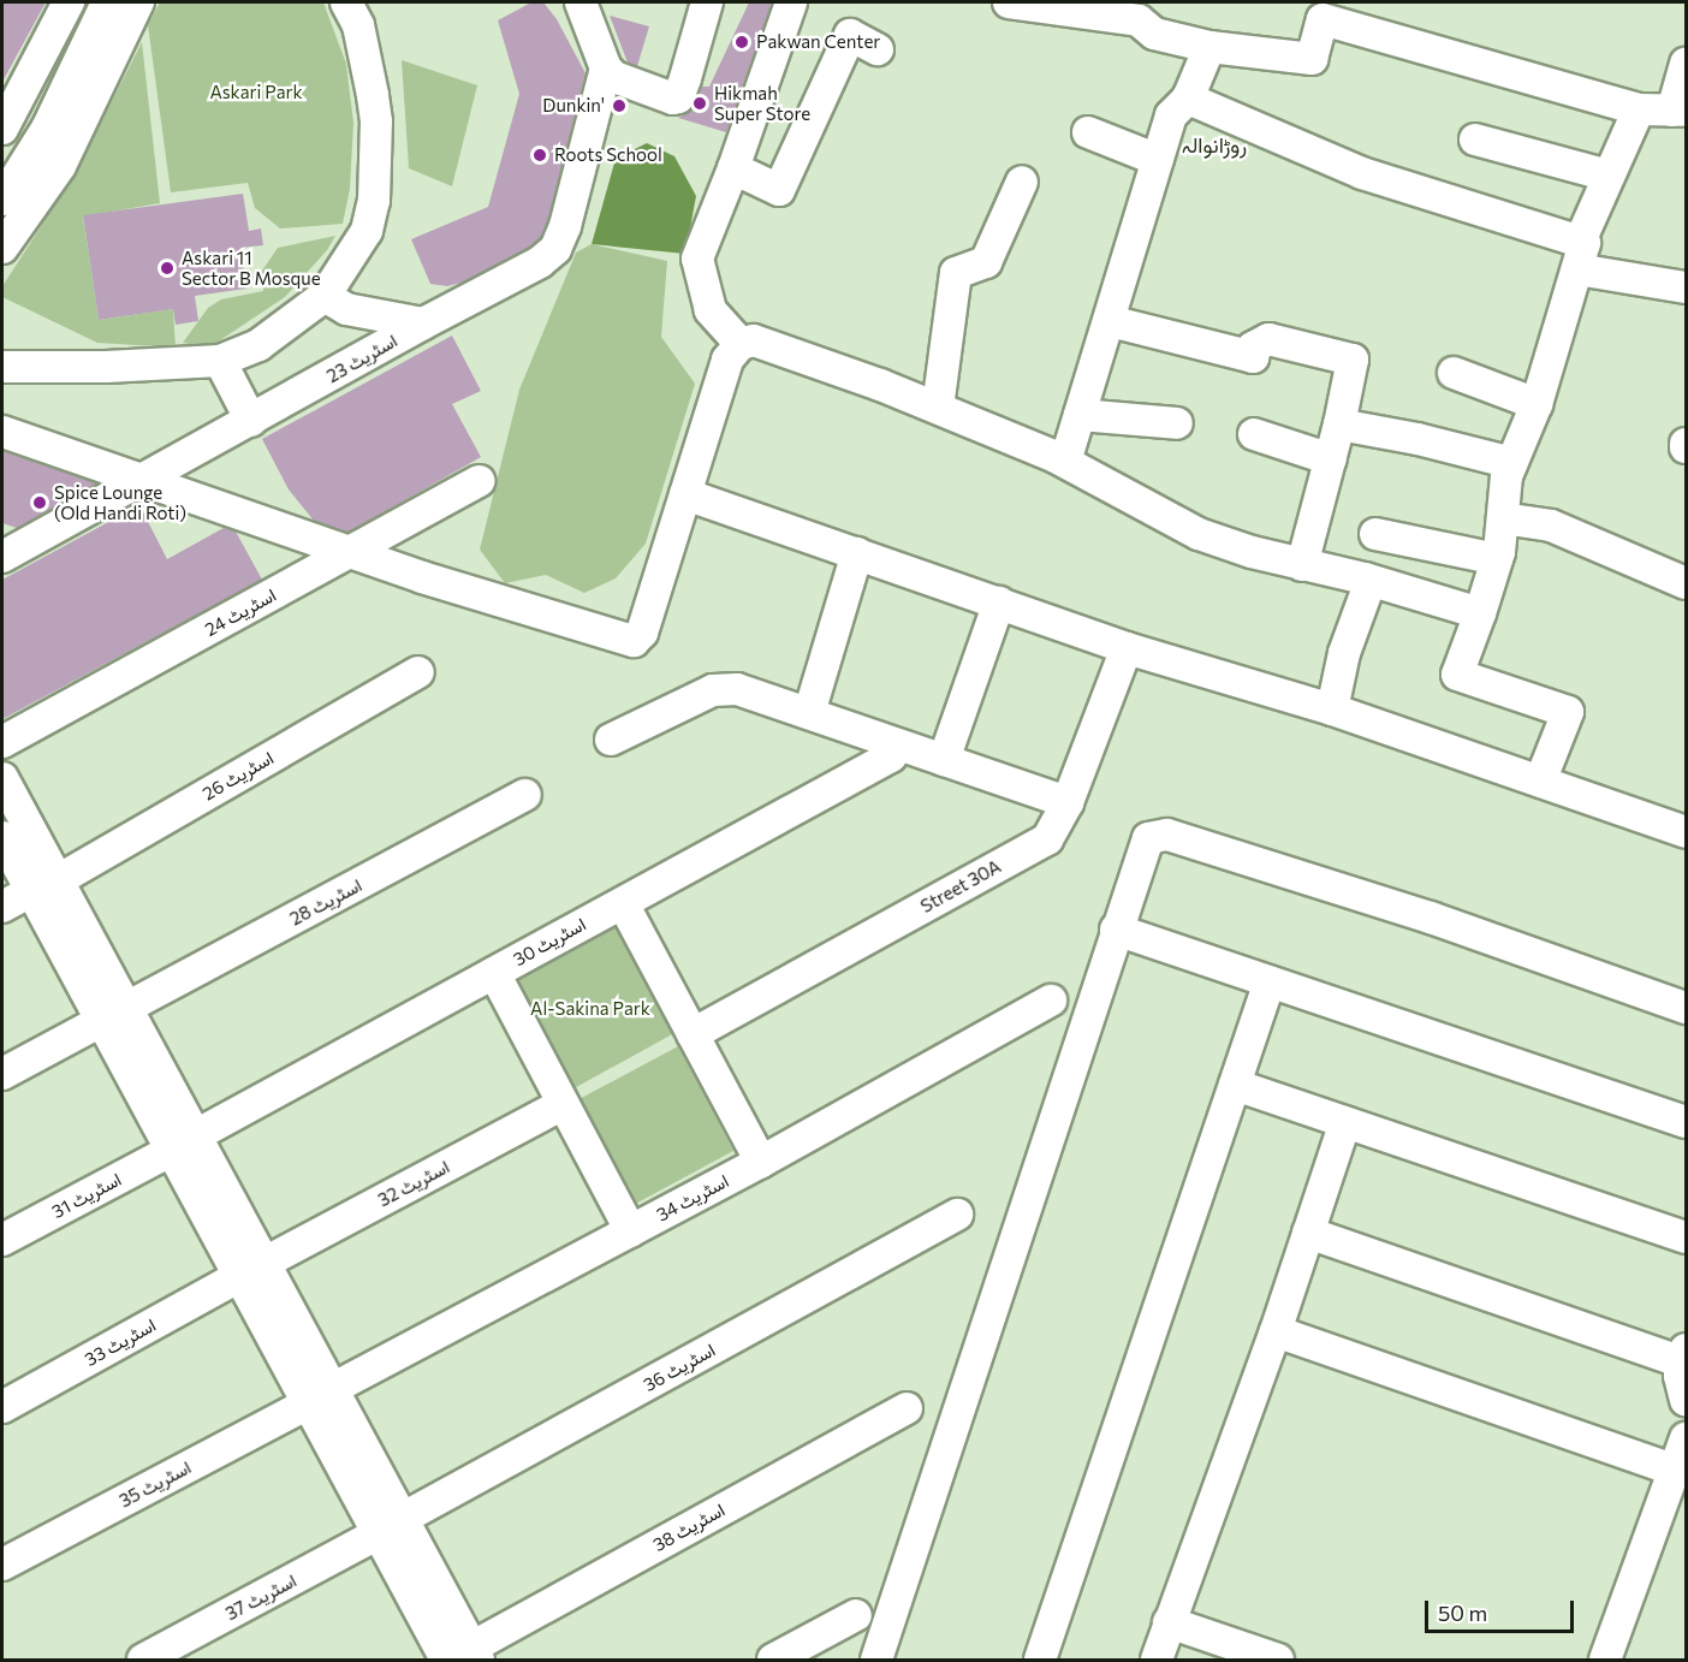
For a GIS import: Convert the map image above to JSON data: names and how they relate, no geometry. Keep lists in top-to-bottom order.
{
  "streets": {
    "street": [
      "اسٹریٹ 23",
      "اسٹریٹ 24",
      "اسٹریٹ 26",
      "Street 30A",
      "اسٹریٹ 28",
      "اسٹریٹ 30",
      "اسٹریٹ 32",
      "اسٹریٹ 31",
      "اسٹریٹ 34",
      "اسٹریٹ 33",
      "اسٹریٹ 36",
      "اسٹریٹ 35",
      "اسٹریٹ 38",
      "اسٹریٹ 37"
    ]
  },
  "crossings": [
    ["اسٹریٹ 30", "اسٹریٹ 31"],
    ["اسٹریٹ 32", "اسٹریٹ 33"],
    ["اسٹریٹ 34", "اسٹریٹ 35"],
    ["اسٹریٹ 36", "اسٹریٹ 37"]
  ],
  "districts": ["روڑانوالہ"],
  "parks": ["Askari Park", "Al-Sakina Park"],
  "places": [
    "Pakwan Center",
    "Hikmah Super Store",
    "Dunkin'",
    "Roots School",
    "Askari 11 Sector B Mosque",
    "Spice Lounge (Old Handi Roti)"
  ],
  "scale_bar": "50 m"
}
